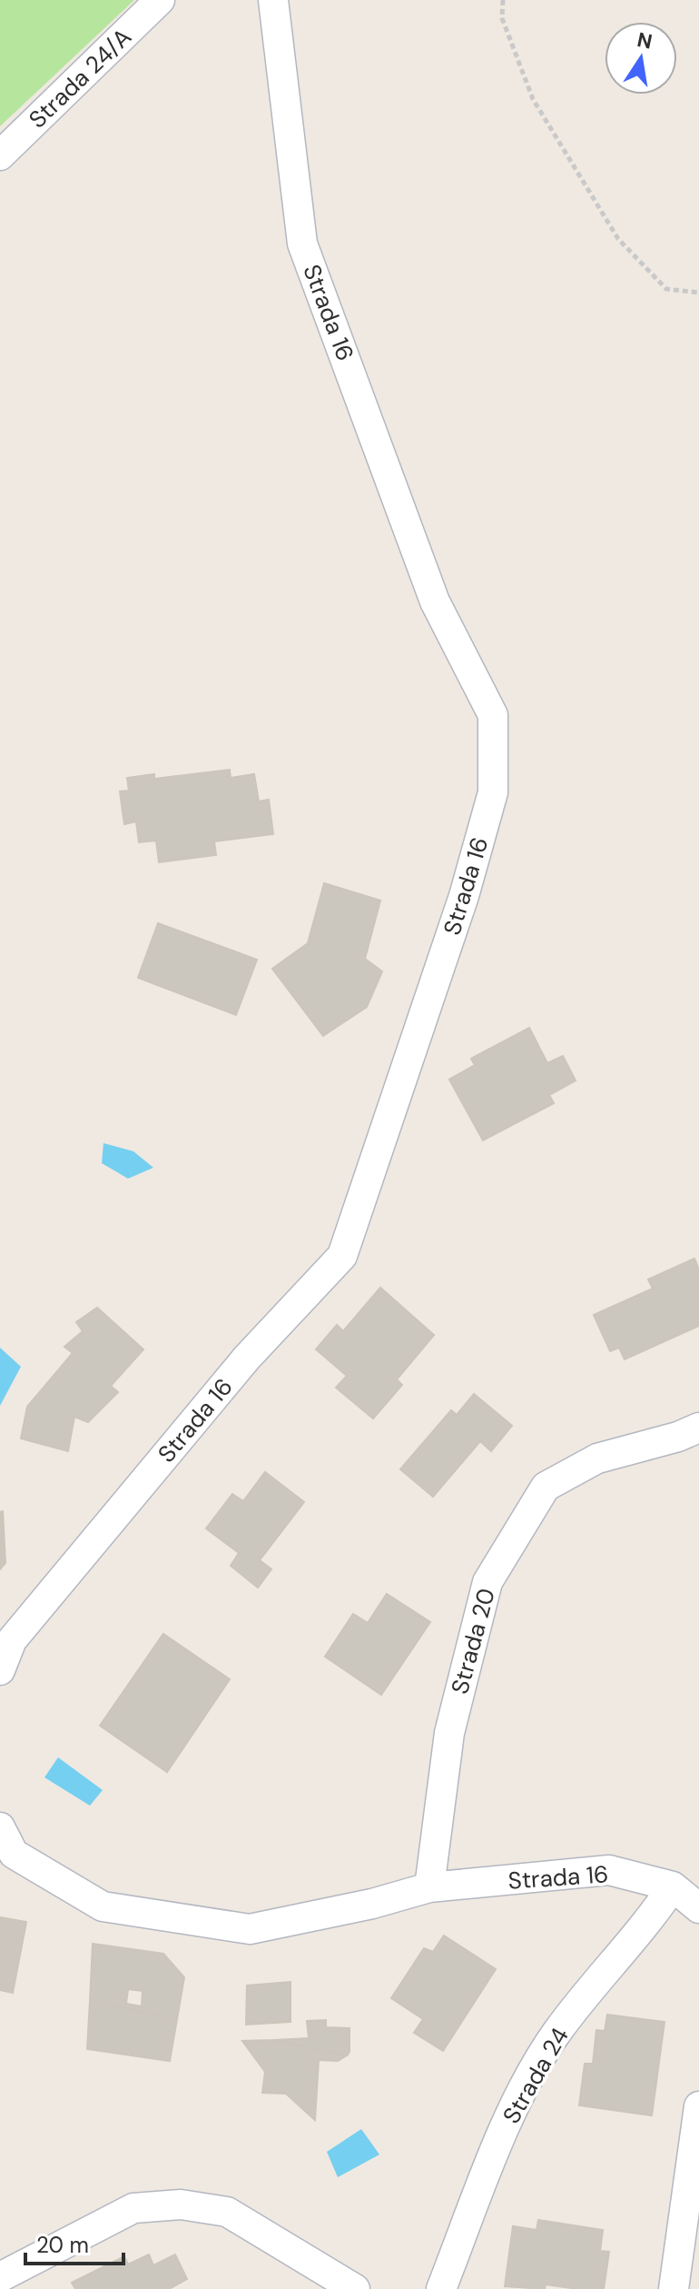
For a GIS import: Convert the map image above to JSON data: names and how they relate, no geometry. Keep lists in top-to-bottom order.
{
  "streets": {
    "street": [
      "Strada 24/A",
      "Strada 16",
      "Strada 20",
      "Strada 24"
    ]
  },
  "crossings": [
    ["Strada 16", "Strada 20"],
    ["Strada 16", "Strada 24"]
  ],
  "scale_bar": "20 m",
  "north": "top"
}
